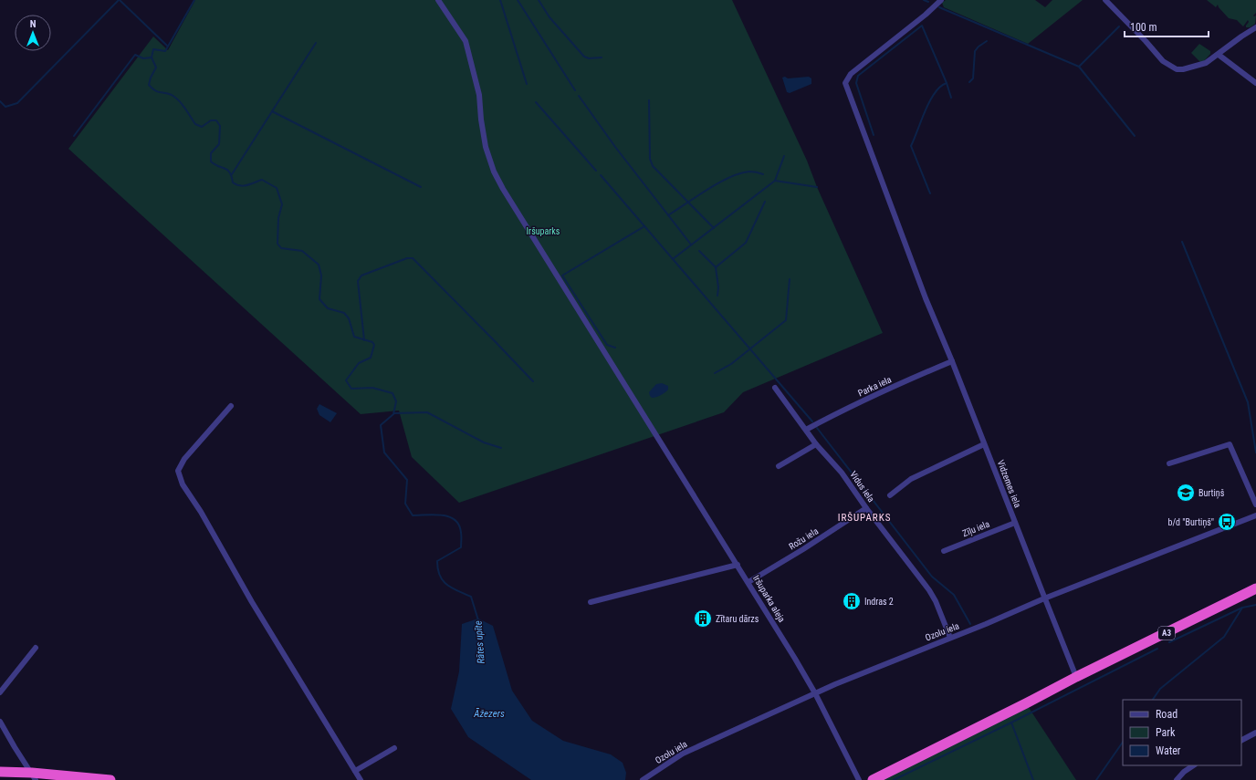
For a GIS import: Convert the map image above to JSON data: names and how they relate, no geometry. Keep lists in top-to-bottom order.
{
  "streets": {
    "highway": ["A3"],
    "street": [
      "Parka iela",
      "Vidzemes iela",
      "Vidus iela",
      "Zīļu iela",
      "Rožu iela",
      "Iršuparka aleja",
      "Ozolu iela"
    ]
  },
  "crossings": [
    ["Parka iela", "Vidzemes iela"],
    ["Parka iela", "Vidus iela"],
    ["Vidzemes iela", "Zīļu iela"],
    ["Vidzemes iela", "Ozolu iela"],
    ["Vidzemes iela", "A3"],
    ["Vidus iela", "Rožu iela"],
    ["Vidus iela", "Ozolu iela"],
    ["Rožu iela", "Iršuparka aleja"],
    ["Iršuparka aleja", "Ozolu iela"]
  ],
  "districts": ["IRŠUPARKS"],
  "water": ["Rātes upīte", "Āžezers"],
  "parks": ["Iršuparks"],
  "places": {
    "school or university": ["Burtiņš"],
    "bus stop": ["b/d \"Burtiņš\""],
    "building": ["Indras 2", "Zītaru dārzs"]
  },
  "legend": ["Road", "Park", "Water"],
  "scale_bar": "100 m",
  "north": "top"
}
